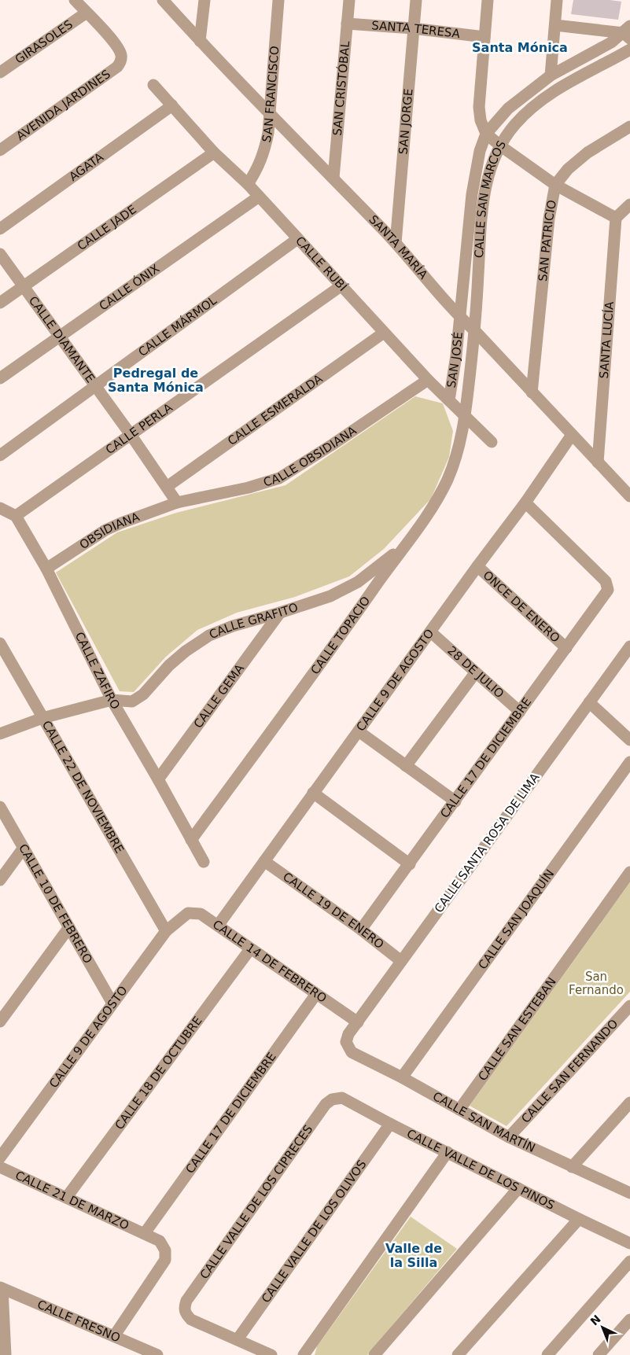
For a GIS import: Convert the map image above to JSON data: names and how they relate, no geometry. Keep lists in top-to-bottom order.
{
  "streets": {
    "street": [
      "SANTA TERESA",
      "GIRASOLES",
      "SAN CRISTÓBAL",
      "SAN FRANCISCO",
      "AVENIDA JARDINES",
      "SAN JORGE",
      "AGATA",
      "CALLE SAN MARCOS",
      "CALLE JADE",
      "SAN PATRICIO",
      "SANTA MARÍA",
      "CALLE RUBÍ",
      "CALLE ÓNIX",
      "CALLE MÁRMOL",
      "CALLE DIAMANTE",
      "SANTA LUCÍA",
      "SAN JOSÉ",
      "CALLE ESMERALDA",
      "CALLE PERLA",
      "CALLE OBSIDIANA",
      "OBSIDIANA",
      "ONCE DE ENERO",
      "CALLE GRAFITO",
      "CALLE TOPACIO",
      "CALLE ZAFIRO",
      "28 DE JULIO",
      "CALLE 9 DE AGOSTO",
      "CALLE GEMA",
      "CALLE 17 DE DICIEMBRE",
      "CALLE 22 DE NOVIEMBRE",
      "CALLE SANTA ROSA DE LIMA",
      "CALLE 10 DE FEBRERO",
      "CALLE 19 DE ENERO",
      "CALLE SAN JOAQUÍN",
      "CALLE 14 DE FEBRERO",
      "CALLE SAN ESTEBAN",
      "CALLE SAN FERNANDO",
      "CALLE 18 DE OCTUBRE",
      "CALLE SAN MARTÍN",
      "CALLE VALLE DE LOS PINOS",
      "CALLE 21 DE MARZO",
      "CALLE VALLE DE LOS CIPRECES",
      "CALLE VALLE DE LOS OLIVOS",
      "CALLE FRESNO"
    ]
  },
  "crossings": [
    ["SANTA TERESA", "SAN CRISTÓBAL"],
    ["SANTA TERESA", "SAN JORGE"],
    ["GIRASOLES", "AVENIDA JARDINES"],
    ["SAN CRISTÓBAL", "SANTA MARÍA"],
    ["SAN FRANCISCO", "SANTA MARÍA"],
    ["SAN FRANCISCO", "CALLE RUBÍ"],
    ["SAN JORGE", "SANTA MARÍA"],
    ["AGATA", "CALLE RUBÍ"],
    ["CALLE SAN MARCOS", "SANTA MARÍA"],
    ["CALLE SAN MARCOS", "CALLE RUBÍ"],
    ["CALLE SAN MARCOS", "SAN JOSÉ"],
    ["CALLE SAN MARCOS", "CALLE TOPACIO"],
    ["CALLE JADE", "CALLE RUBÍ"],
    ["CALLE JADE", "CALLE DIAMANTE"],
    ["SAN PATRICIO", "SANTA MARÍA"],
    ["SANTA MARÍA", "SANTA LUCÍA"],
    ["SANTA MARÍA", "SAN JOSÉ"],
    ["SANTA MARÍA", "CALLE 9 DE AGOSTO"],
    ["CALLE RUBÍ", "CALLE ÓNIX"],
    ["CALLE RUBÍ", "CALLE MÁRMOL"],
    ["CALLE RUBÍ", "SAN JOSÉ"],
    ["CALLE RUBÍ", "CALLE ESMERALDA"],
    ["CALLE RUBÍ", "CALLE PERLA"],
    ["CALLE RUBÍ", "CALLE OBSIDIANA"],
    ["CALLE RUBÍ", "CALLE TOPACIO"],
    ["CALLE ÓNIX", "CALLE DIAMANTE"],
    ["CALLE MÁRMOL", "CALLE DIAMANTE"],
    ["CALLE DIAMANTE", "CALLE ESMERALDA"],
    ["CALLE DIAMANTE", "CALLE PERLA"],
    ["CALLE DIAMANTE", "CALLE OBSIDIANA"],
    ["CALLE DIAMANTE", "OBSIDIANA"],
    ["CALLE PERLA", "CALLE ZAFIRO"],
    ["CALLE OBSIDIANA", "OBSIDIANA"],
    ["OBSIDIANA", "CALLE ZAFIRO"],
    ["ONCE DE ENERO", "CALLE 9 DE AGOSTO"],
    ["ONCE DE ENERO", "CALLE 17 DE DICIEMBRE"],
    ["CALLE GRAFITO", "CALLE TOPACIO"],
    ["CALLE GRAFITO", "CALLE ZAFIRO"],
    ["CALLE GRAFITO", "CALLE GEMA"],
    ["CALLE GRAFITO", "CALLE 22 DE NOVIEMBRE"],
    ["CALLE TOPACIO", "CALLE ZAFIRO"],
    ["CALLE ZAFIRO", "CALLE GEMA"],
    ["28 DE JULIO", "CALLE 9 DE AGOSTO"],
    ["28 DE JULIO", "CALLE 17 DE DICIEMBRE"],
    ["CALLE 9 DE AGOSTO", "CALLE 17 DE DICIEMBRE"],
    ["CALLE 9 DE AGOSTO", "CALLE 22 DE NOVIEMBRE"],
    ["CALLE 9 DE AGOSTO", "CALLE 10 DE FEBRERO"],
    ["CALLE 9 DE AGOSTO", "CALLE 19 DE ENERO"],
    ["CALLE 9 DE AGOSTO", "CALLE 14 DE FEBRERO"],
    ["CALLE 17 DE DICIEMBRE", "CALLE 19 DE ENERO"],
    ["CALLE 17 DE DICIEMBRE", "CALLE 14 DE FEBRERO"],
    ["CALLE 17 DE DICIEMBRE", "CALLE 21 DE MARZO"],
    ["CALLE SANTA ROSA DE LIMA", "CALLE 19 DE ENERO"],
    ["CALLE SANTA ROSA DE LIMA", "CALLE 14 DE FEBRERO"],
    ["CALLE SANTA ROSA DE LIMA", "CALLE SAN MARTÍN"],
    ["CALLE SAN JOAQUÍN", "CALLE SAN MARTÍN"],
    ["CALLE 14 DE FEBRERO", "CALLE 18 DE OCTUBRE"],
    ["CALLE SAN ESTEBAN", "CALLE SAN MARTÍN"],
    ["CALLE SAN FERNANDO", "CALLE SAN MARTÍN"],
    ["CALLE 18 DE OCTUBRE", "CALLE 21 DE MARZO"],
    ["CALLE VALLE DE LOS PINOS", "CALLE VALLE DE LOS CIPRECES"],
    ["CALLE VALLE DE LOS PINOS", "CALLE VALLE DE LOS OLIVOS"],
    ["CALLE VALLE DE LOS CIPRECES", "CALLE VALLE DE LOS OLIVOS"]
  ],
  "districts": ["Santa Mónica", "Pedregal de Santa Mónica", "Valle de la Silla"],
  "parks": ["San Fernando"],
  "north": "top left"
}
